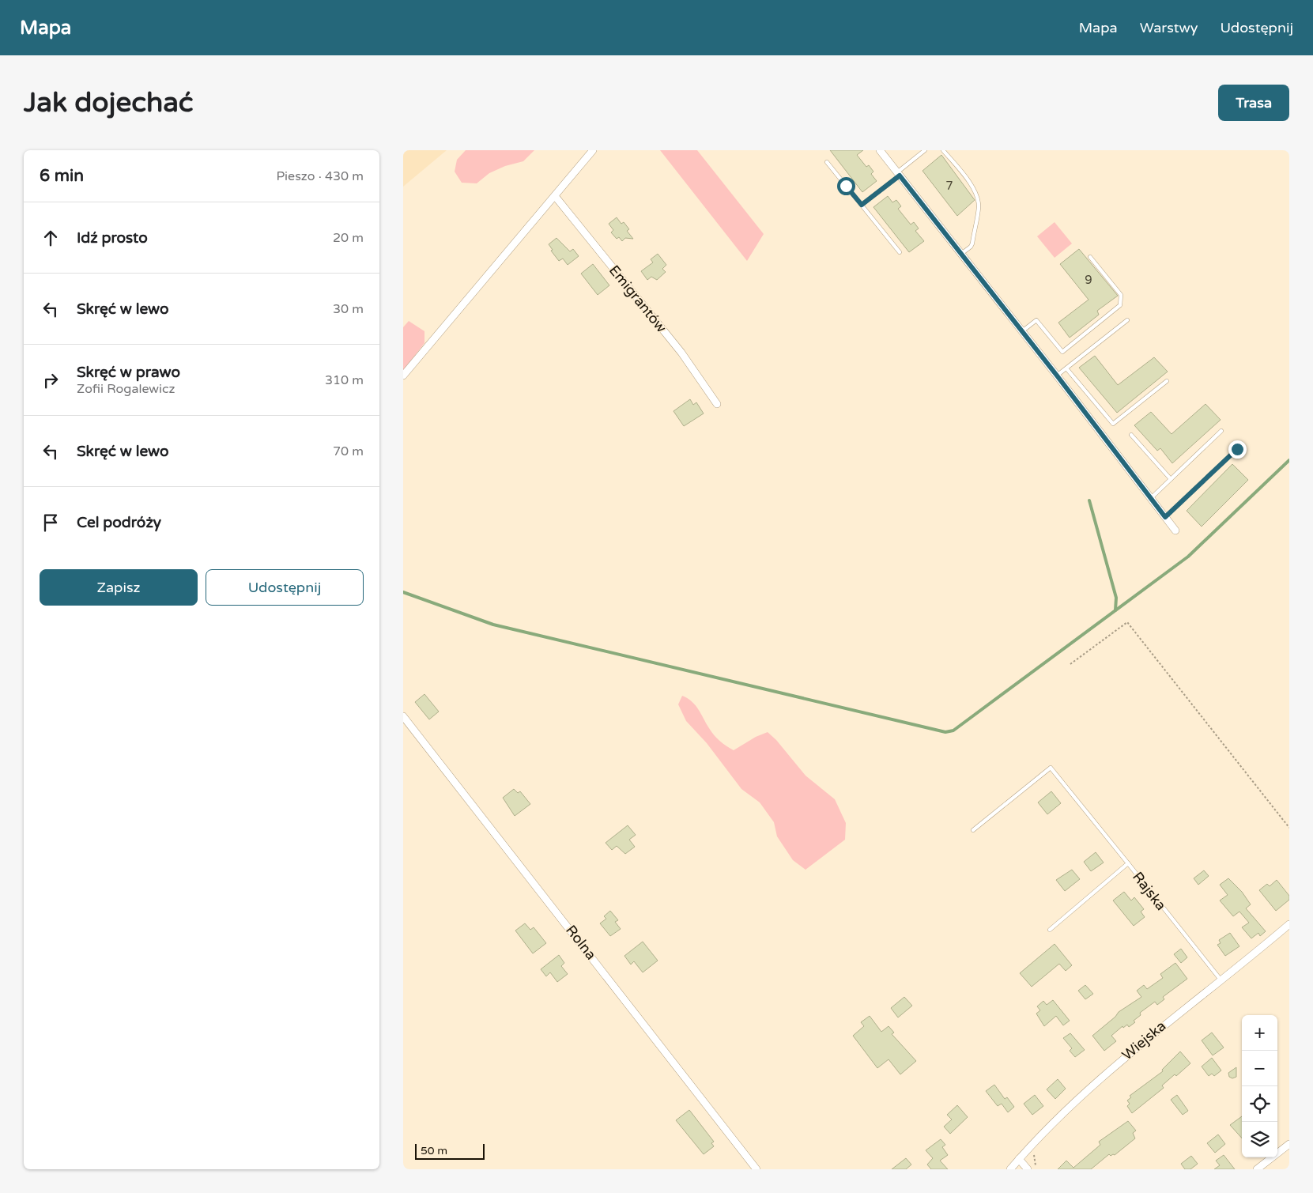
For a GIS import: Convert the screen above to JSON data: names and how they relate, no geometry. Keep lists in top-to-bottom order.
{
  "streets": {
    "street": ["Emigrantów", "Rolna", "Wiejska"],
    "lane": ["Rajska"]
  },
  "crossings": [
    ["Rajska", "Wiejska"]
  ],
  "house_numbers": ["7", "9"],
  "scale_bar": "50 m",
  "page": {
    "header": "Mapa",
    "nav": ["Mapa", "Warstwy", "Udostępnij"],
    "buttons": [
      "Trasa",
      ["Zapisz", "Udostępnij"]
    ],
    "title": "Jak dojechać",
    "heading": ["6 min", "Pieszo · 430 m"],
    "list": [
      ["Idź prosto", "20 m"],
      ["Skręć w lewo", "30 m"],
      ["Skręć w prawo", "Zofii Rogalewicz", "310 m"],
      ["Skręć w lewo", "70 m"],
      "Cel podróży"
    ],
    "map_buttons": ["+", "−"],
    "scale": "50 m"
  }
}
